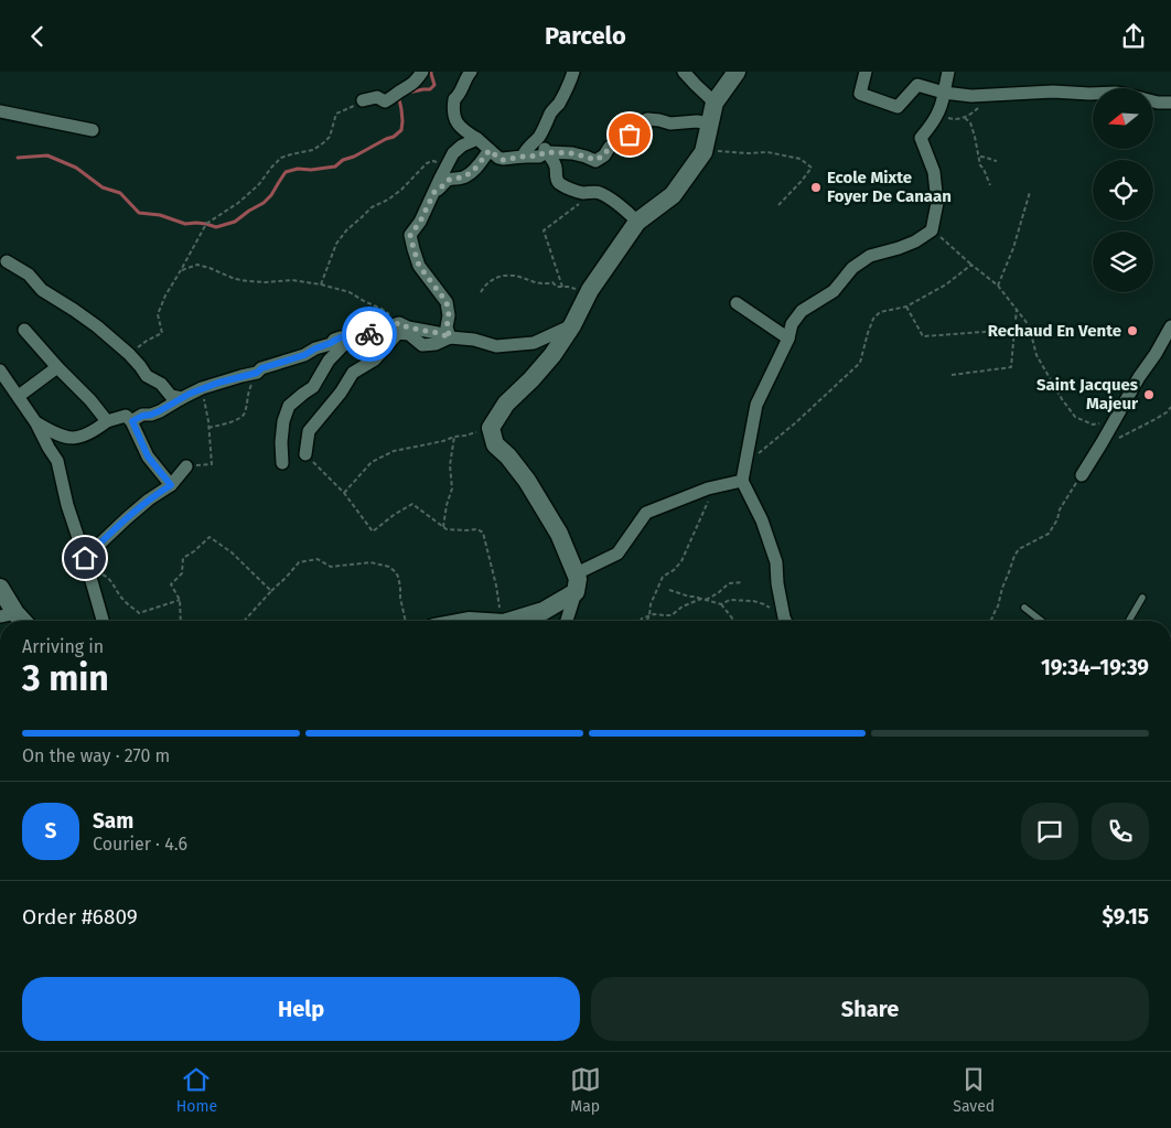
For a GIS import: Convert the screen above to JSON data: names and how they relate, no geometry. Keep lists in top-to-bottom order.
{
  "places": ["Ecole Mixte Foyer De Canaan", "Rechaud En Vente", "Saint Jacques Majeur"],
  "north": "left",
  "page": {
    "header": "Parcelo",
    "heading": ["3 min", "Arriving in", "19:34–19:39"],
    "panel": [
      "Sam",
      "Courier · 4.6",
      "Order #6809",
      "$9.15"
    ],
    "bar": "On the way · 270 m",
    "round": "S",
    "buttons": ["Help", "Share"],
    "tabs": ["Home", "Map", "Saved"]
  }
}
